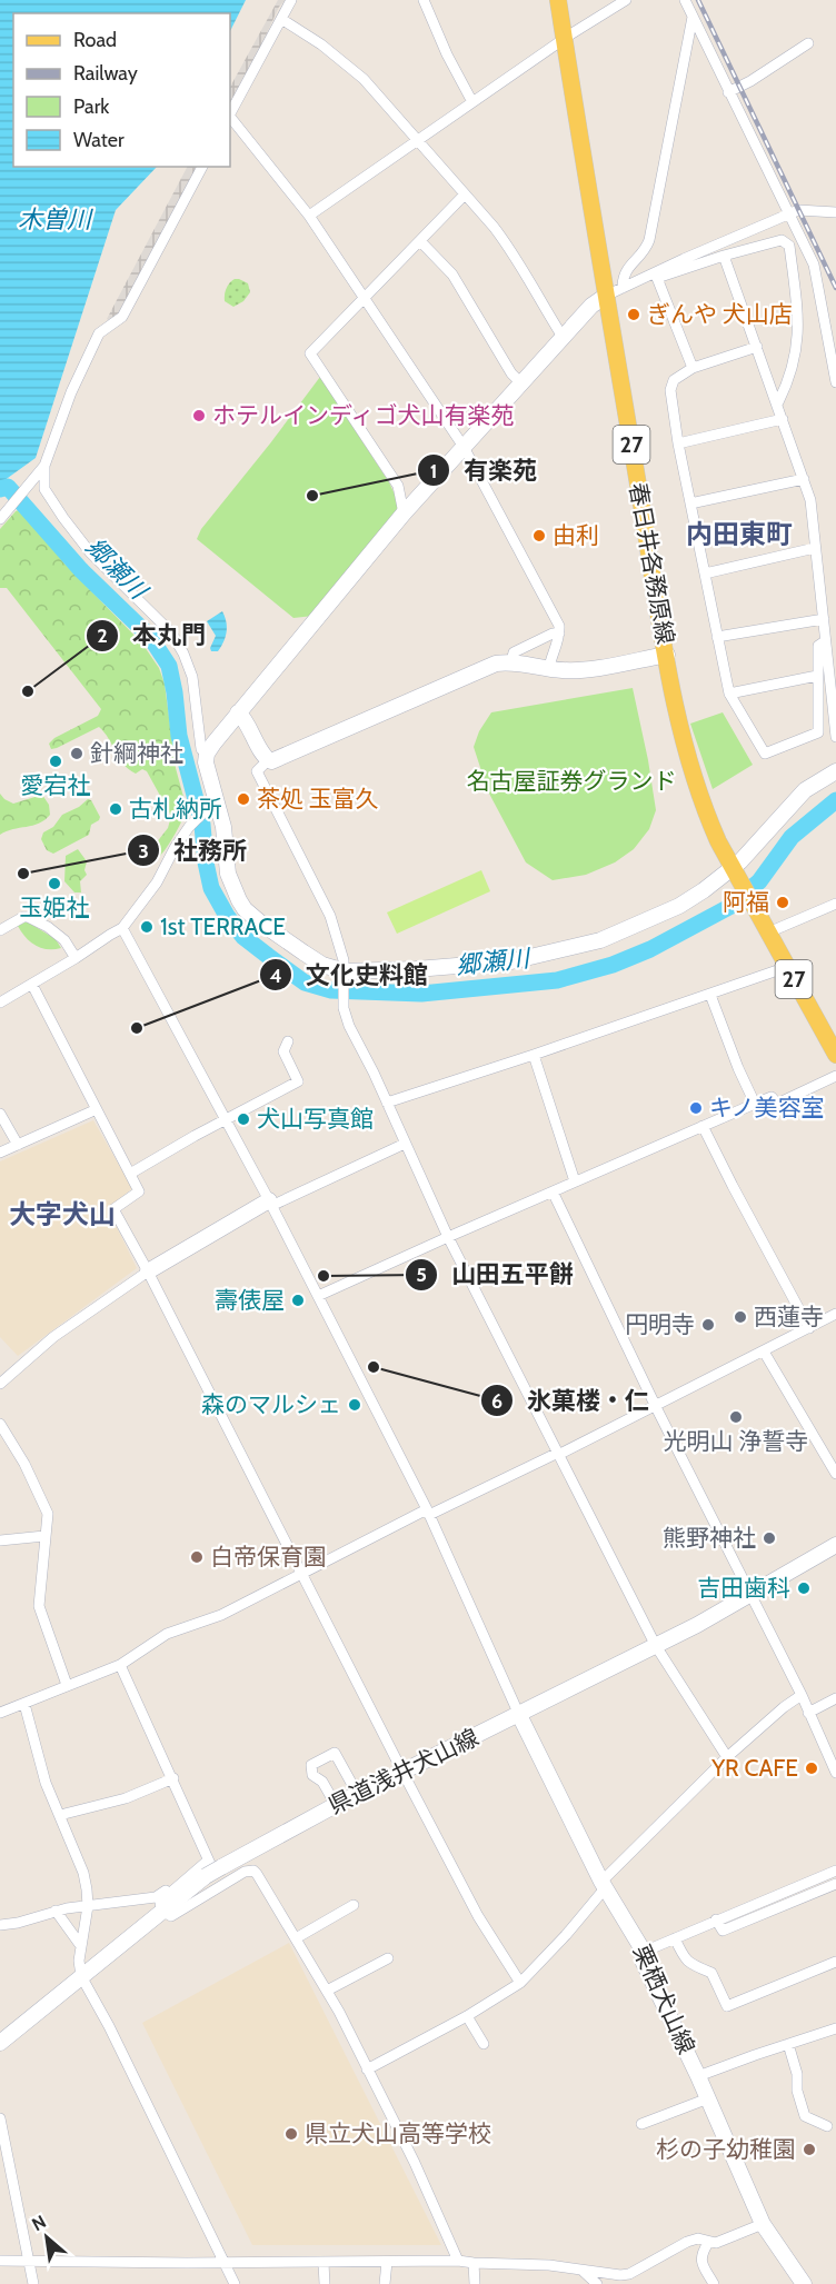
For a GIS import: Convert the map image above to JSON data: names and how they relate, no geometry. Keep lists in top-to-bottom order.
{
  "streets": {
    "main road": ["27", "春日井各務原線"],
    "street": ["県道浅井犬山線", "栗栖犬山線"]
  },
  "crossings": [
    ["県道浅井犬山線", "栗栖犬山線"]
  ],
  "districts": ["内田東町", "大字犬山"],
  "water": ["木曽川", "郷瀬川"],
  "parks": ["名古屋証券グランド"],
  "places": [
    "ぎんや 犬山店",
    "ホテルインディゴ犬山有楽苑",
    "有楽苑",
    "由利",
    "本丸門",
    "針綱神社",
    "愛宕社",
    "茶処 玉富久",
    "古札納所",
    "社務所",
    "玉姫社",
    "阿福",
    "1st TERRACE",
    "文化史料館",
    "キノ美容室",
    "犬山写真館",
    "山田五平餅",
    "壽俵屋",
    "西蓮寺",
    "円明寺",
    "氷菓楼・仁",
    "森のマルシェ",
    "光明山 浄誓寺",
    "熊野神社",
    "白帝保育園",
    "吉田歯科",
    "YR CAFE",
    "県立犬山高等学校",
    "杉の子幼稚園"
  ],
  "legend": [
    "Road",
    "Railway",
    "Park",
    "Water"
  ],
  "north": "top left"
}
